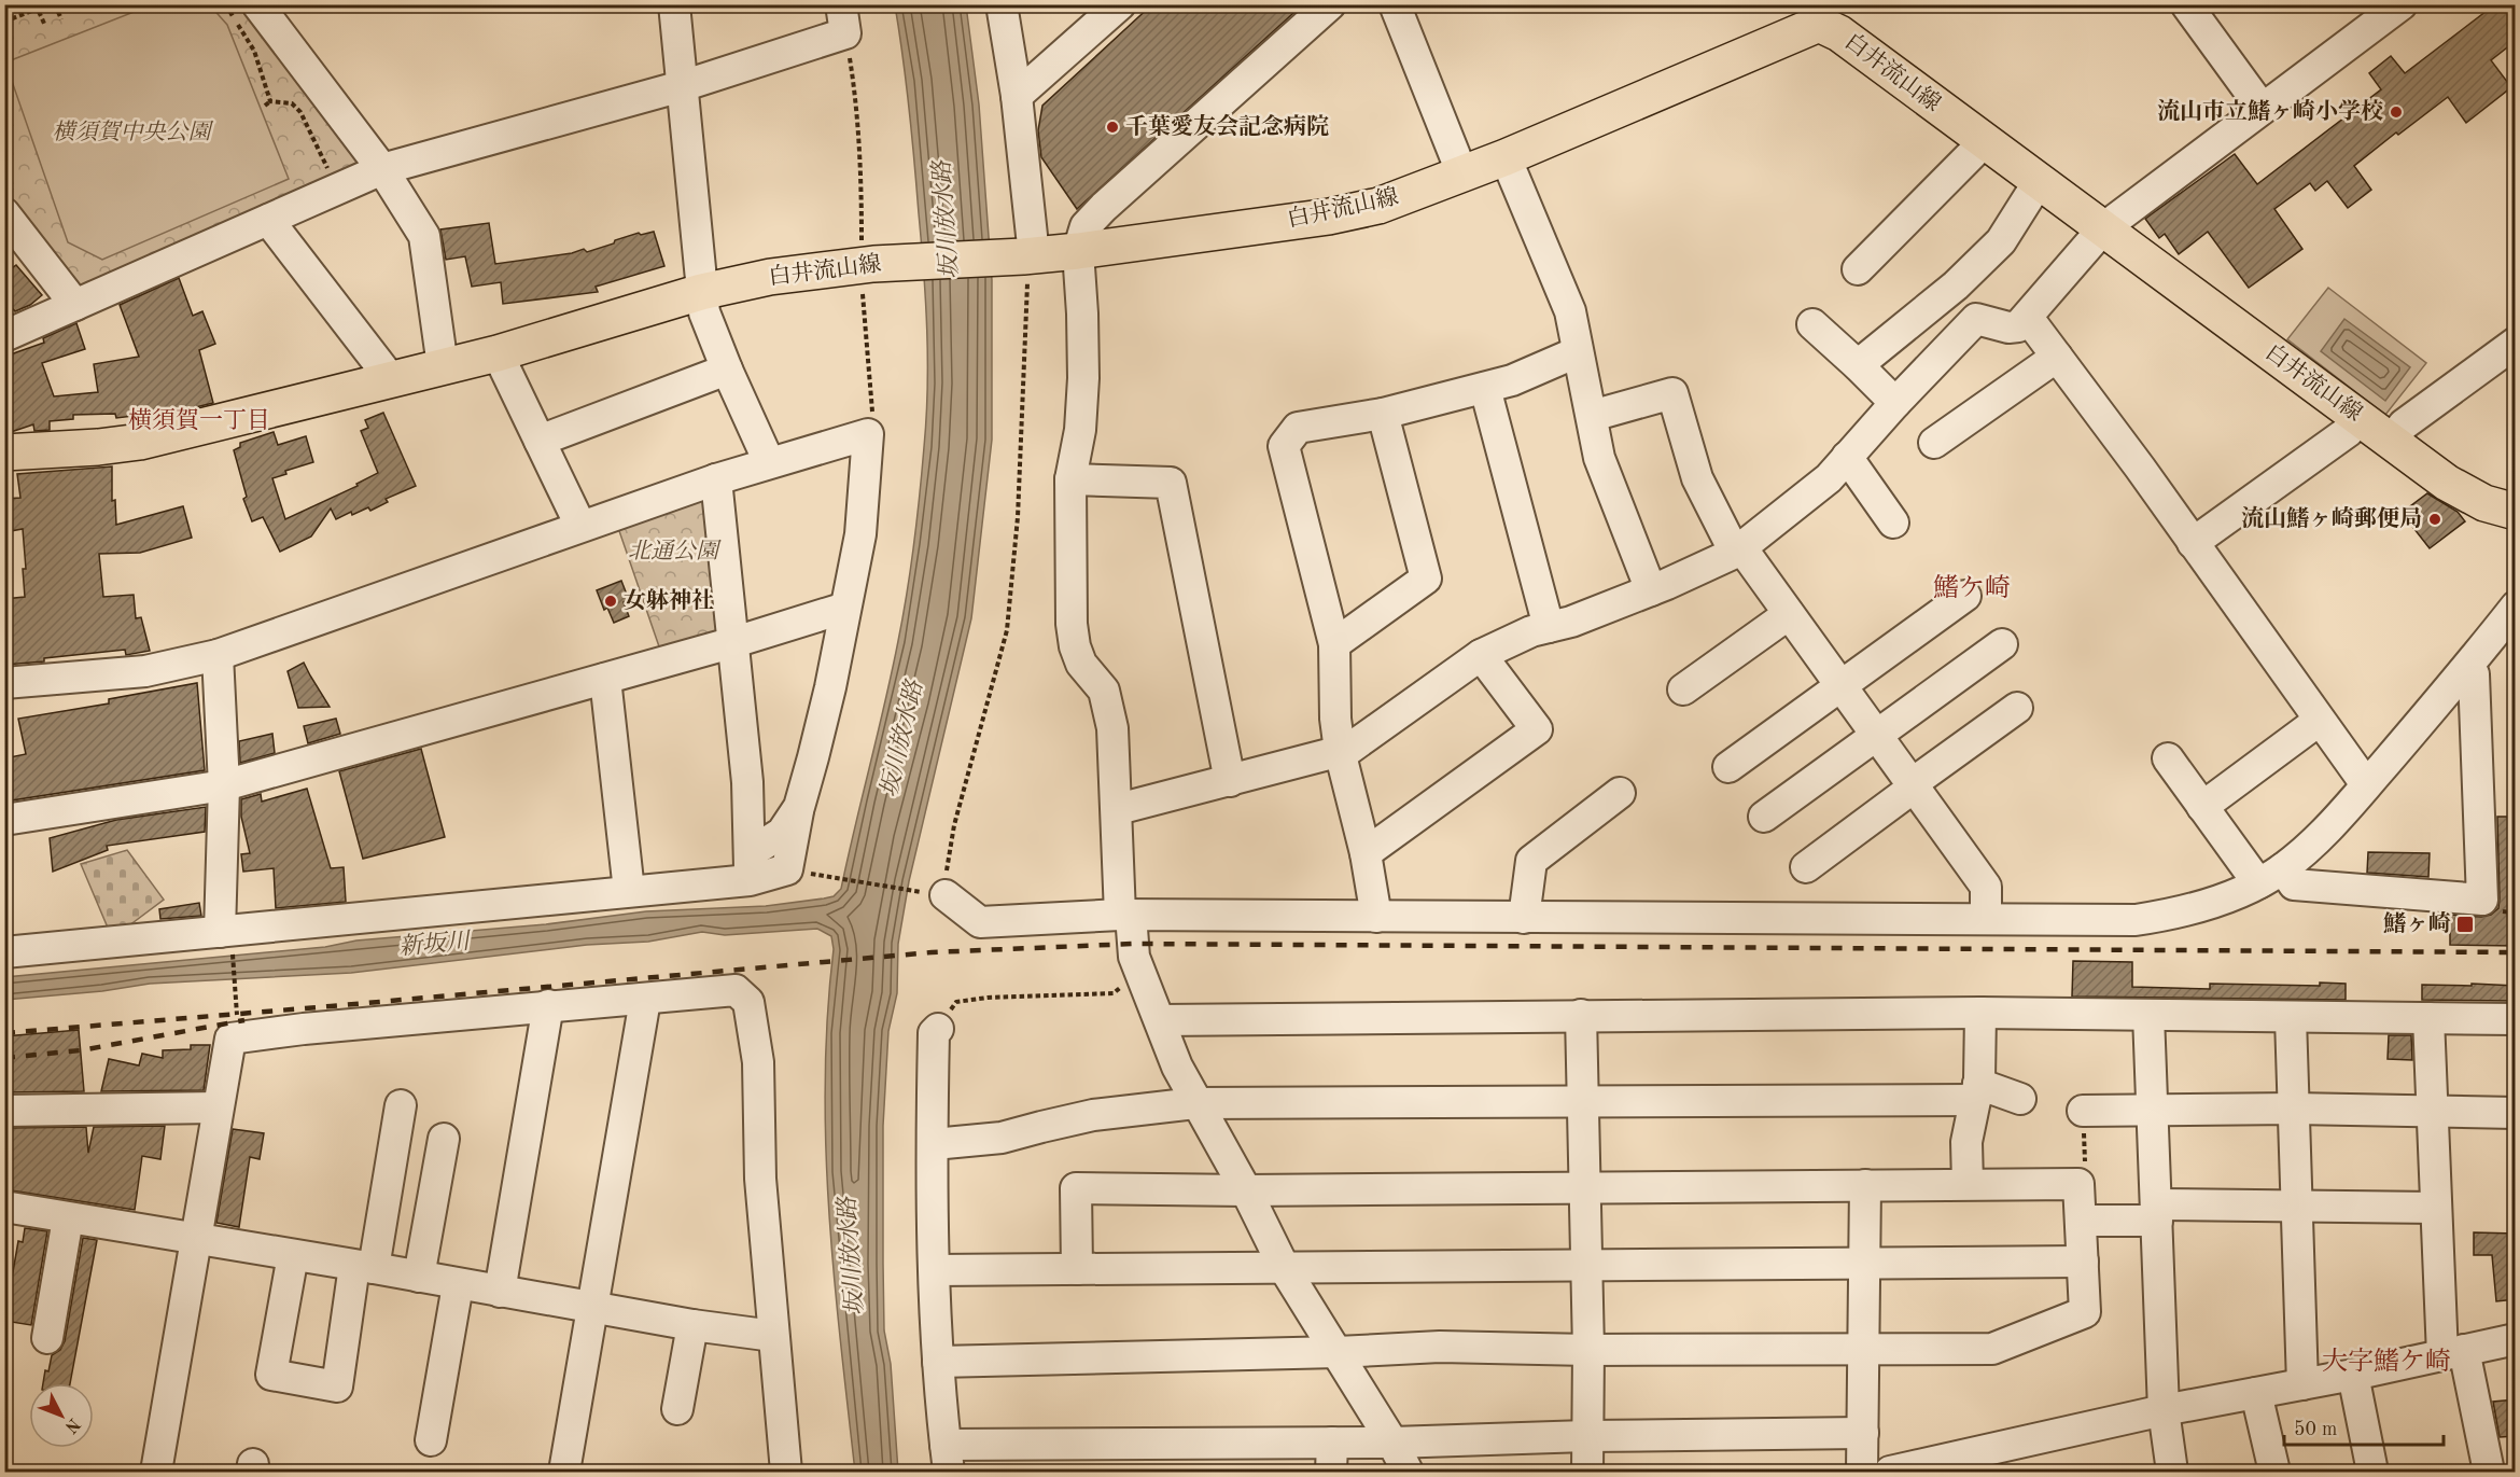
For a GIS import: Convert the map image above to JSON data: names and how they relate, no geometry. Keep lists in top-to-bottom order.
{
  "streets": {
    "main road": ["白井流山線"]
  },
  "districts": ["横須賀一丁目", "鰭ケ崎", "大字鰭ケ崎"],
  "water": ["坂川放水路", "新坂川"],
  "parks": ["横須賀中央公園", "北通公園"],
  "places": {
    "other": [
      "流山市立鰭ヶ崎小学校",
      "千葉愛友会記念病院",
      "流山鰭ヶ崎郵便局",
      "女躰神社"
    ],
    "transit": ["鰭ヶ崎"]
  },
  "scale_bar": "50 m",
  "north": "bottom right"
}
